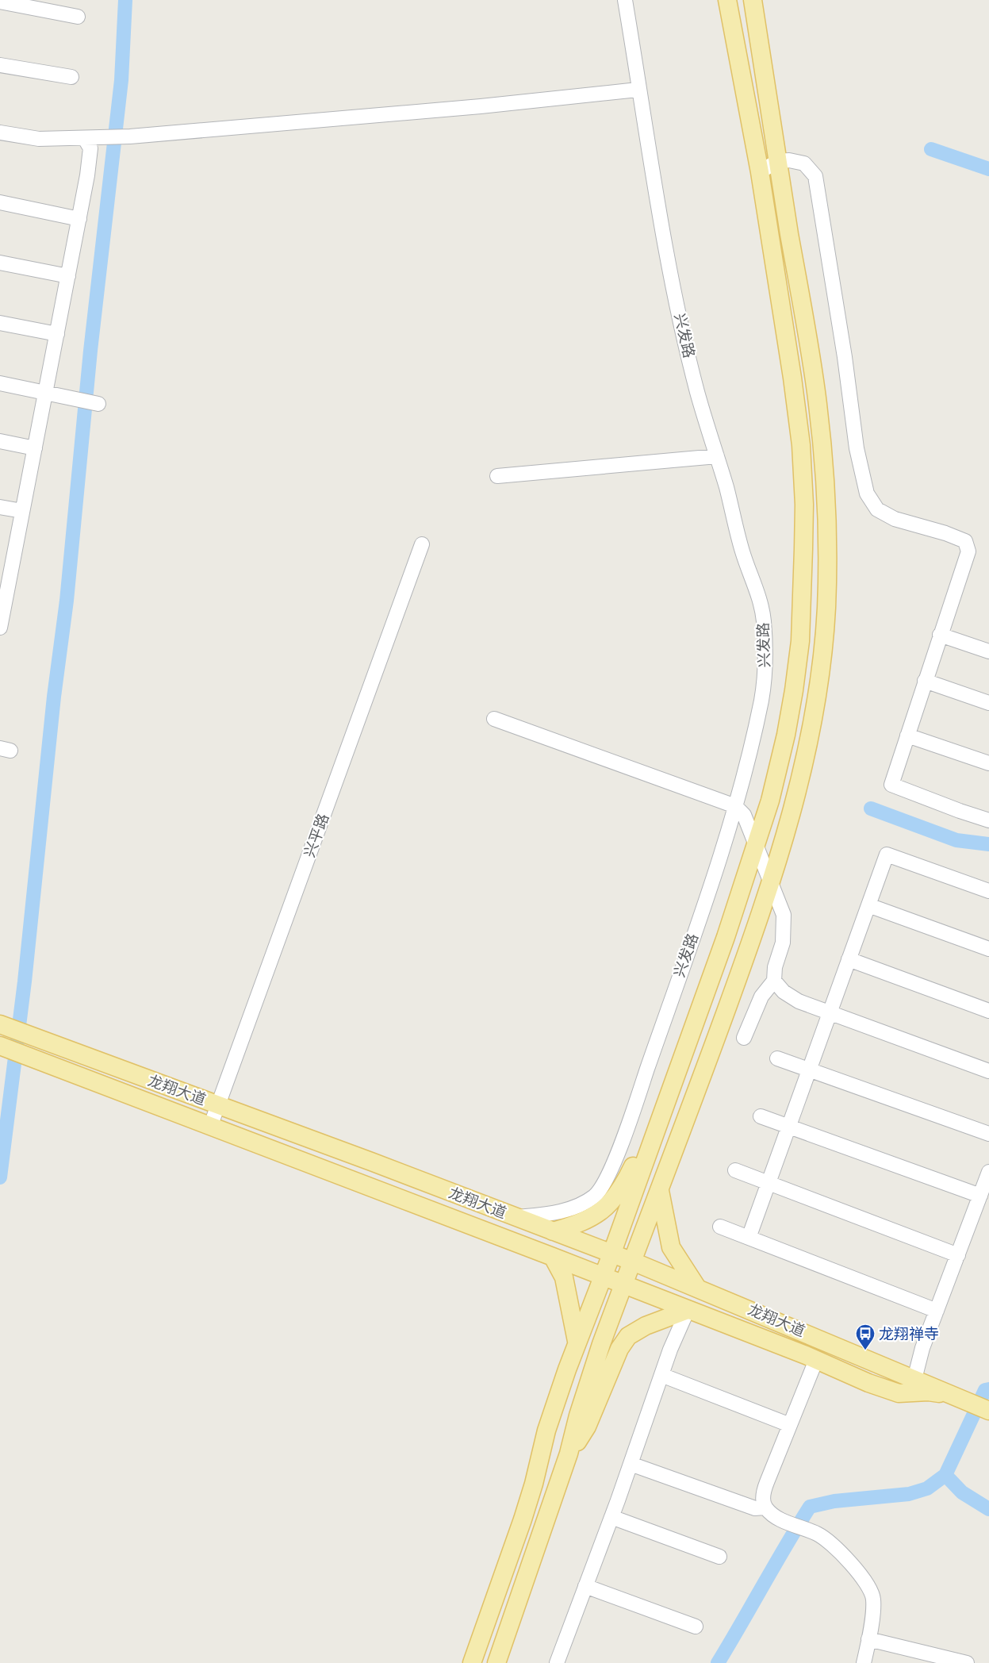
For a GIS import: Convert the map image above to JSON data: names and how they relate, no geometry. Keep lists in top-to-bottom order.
{
  "streets": {
    "main road": ["龙翔大道"],
    "street": ["兴发路", "兴平路"]
  },
  "crossings": [
    ["兴发路", "龙翔大道"],
    ["兴平路", "龙翔大道"]
  ],
  "places": {
    "bus stop": ["龙翔禅寺"]
  }
}
